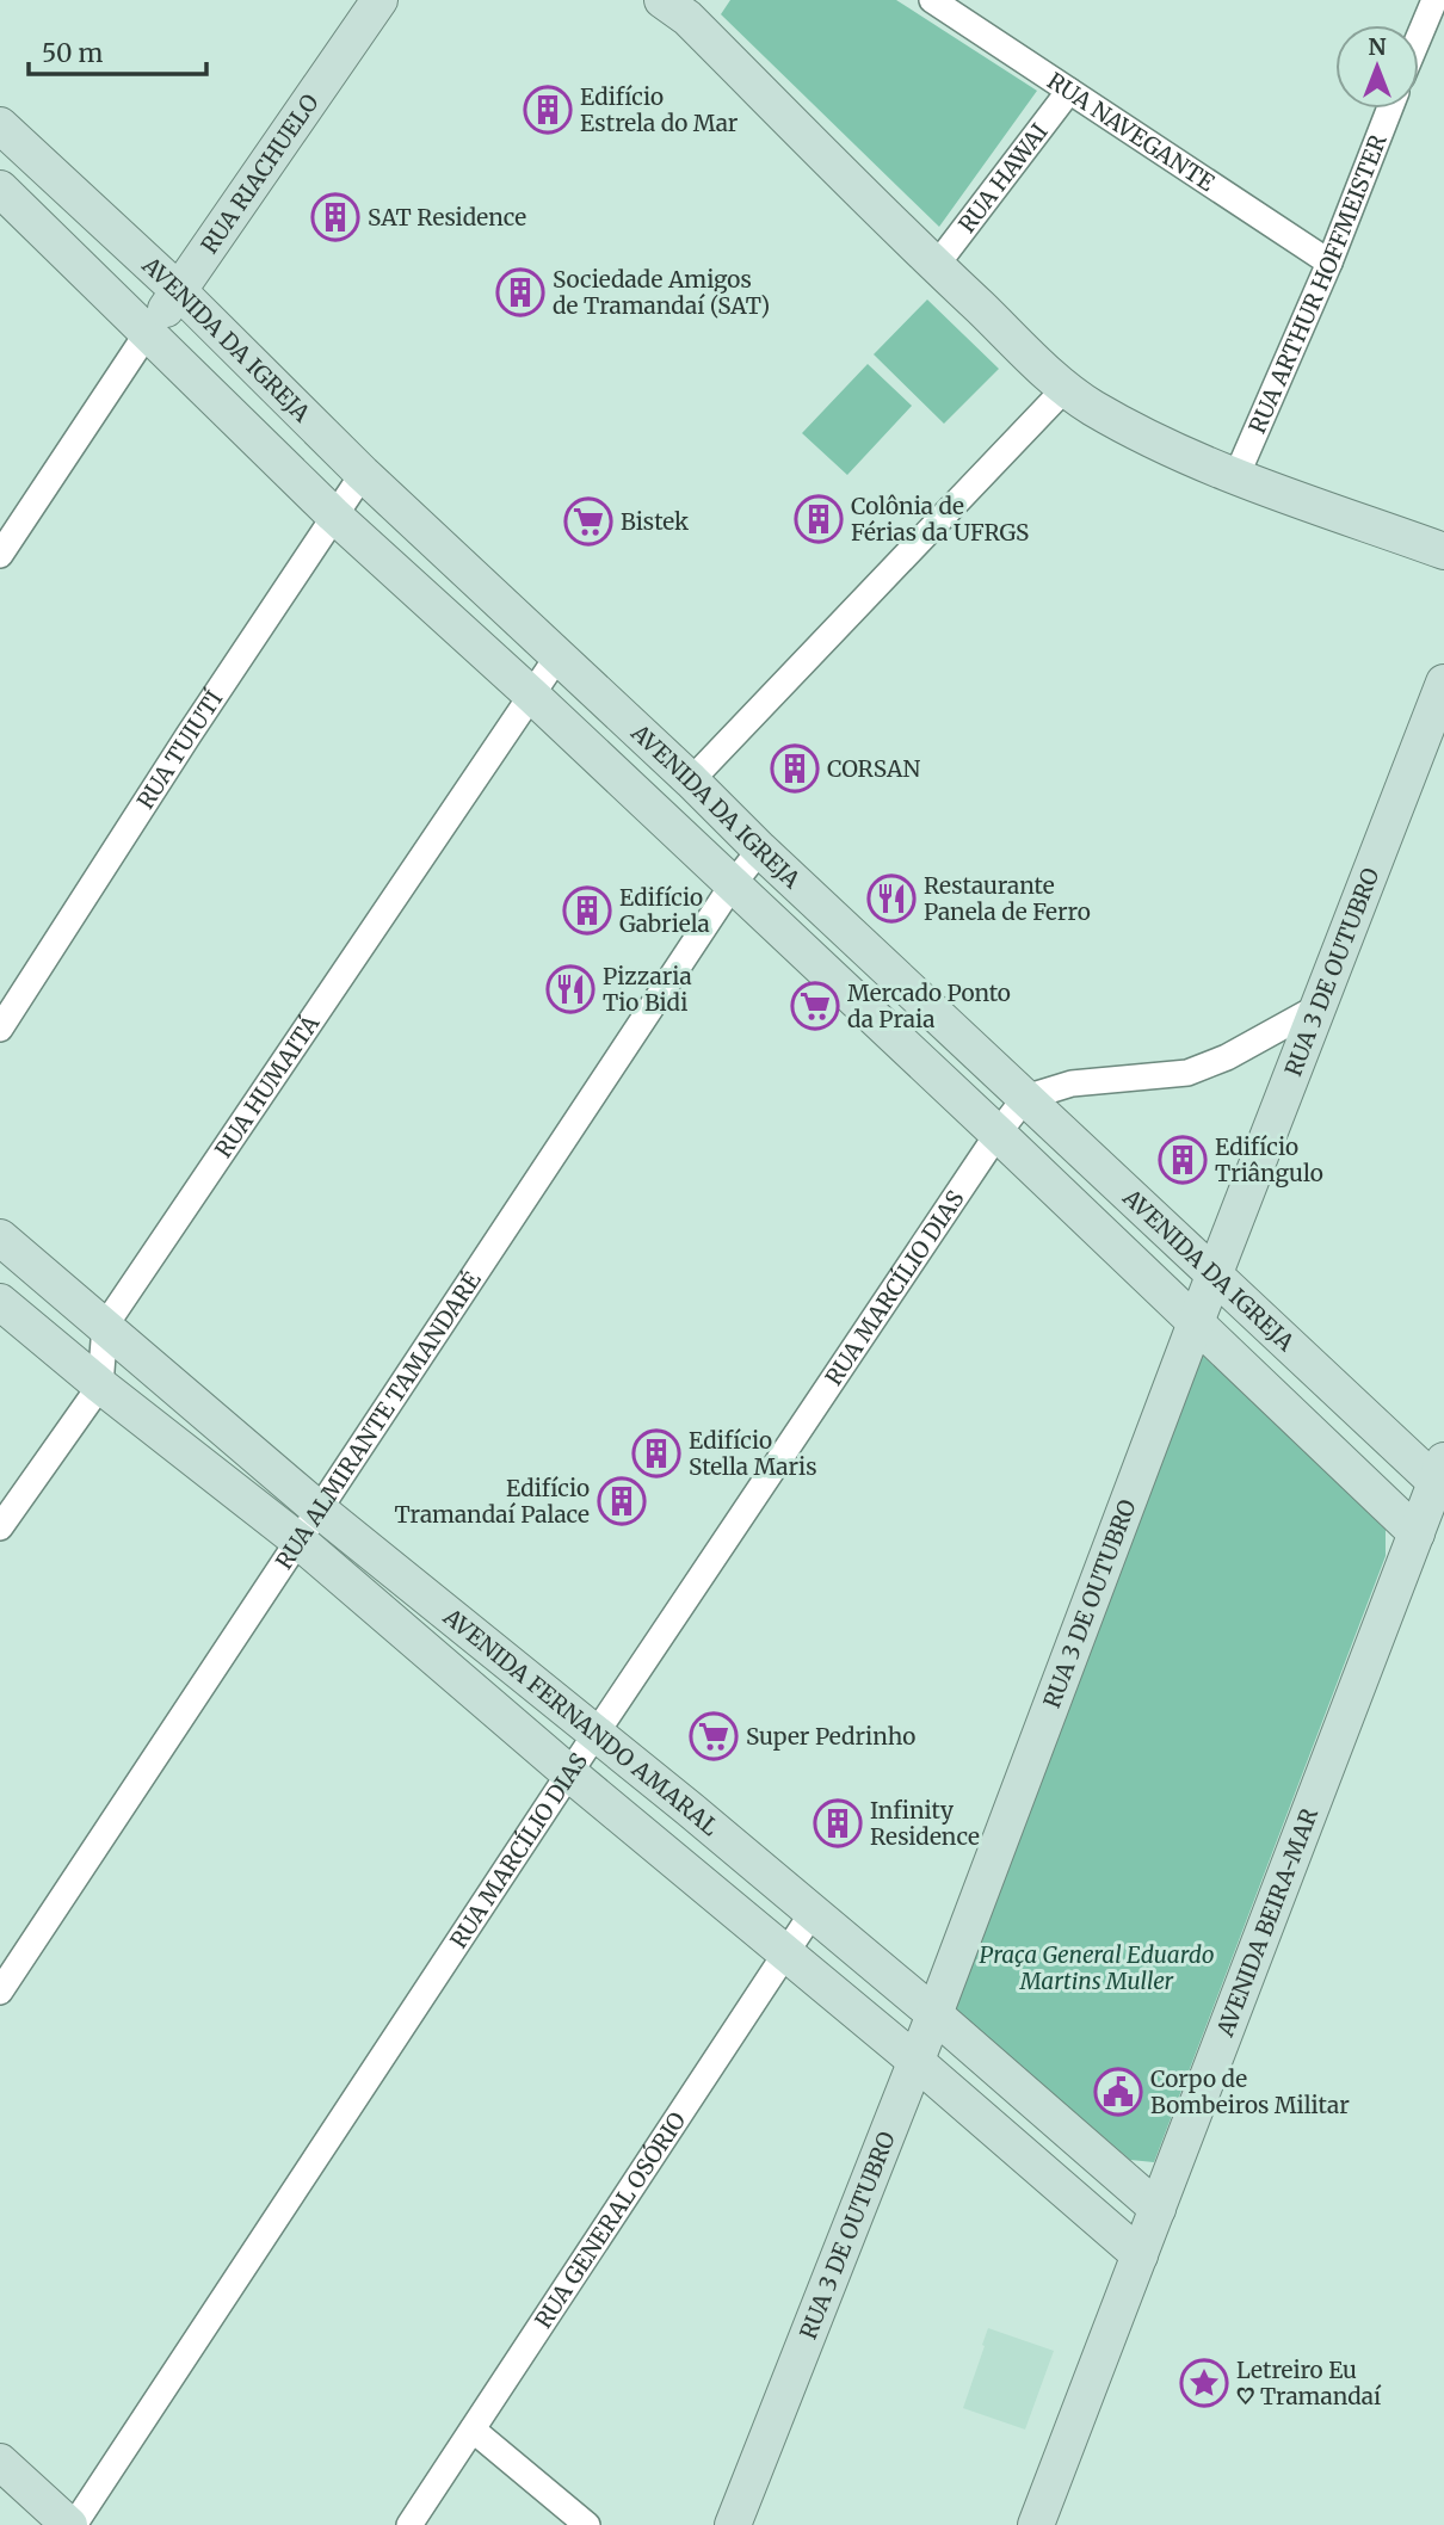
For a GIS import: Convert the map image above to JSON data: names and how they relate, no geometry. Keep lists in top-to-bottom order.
{
  "streets": {
    "street": [
      "RUA NAVEGANTE",
      "RUA RIACHUELO",
      "RUA HAWAI",
      "RUA ARTHUR HOFFMEISTER",
      "AVENIDA DA IGREJA",
      "RUA TUIUTÍ",
      "RUA 3 DE OUTUBRO",
      "RUA HUMAITÁ",
      "RUA MARCÍLIO DIAS",
      "RUA ALMIRANTE TAMANDARÉ",
      "AVENIDA FERNANDO AMARAL",
      "AVENIDA BEIRA-MAR",
      "RUA GENERAL OSÓRIO"
    ]
  },
  "crossings": [
    ["RUA NAVEGANTE", "RUA HAWAI"],
    ["RUA NAVEGANTE", "RUA ARTHUR HOFFMEISTER"],
    ["RUA RIACHUELO", "AVENIDA DA IGREJA"],
    ["AVENIDA DA IGREJA", "RUA TUIUTÍ"],
    ["AVENIDA DA IGREJA", "RUA 3 DE OUTUBRO"],
    ["AVENIDA DA IGREJA", "RUA HUMAITÁ"],
    ["AVENIDA DA IGREJA", "RUA MARCÍLIO DIAS"],
    ["AVENIDA DA IGREJA", "RUA ALMIRANTE TAMANDARÉ"],
    ["AVENIDA DA IGREJA", "AVENIDA BEIRA-MAR"],
    ["RUA 3 DE OUTUBRO", "AVENIDA FERNANDO AMARAL"],
    ["RUA HUMAITÁ", "AVENIDA FERNANDO AMARAL"],
    ["RUA MARCÍLIO DIAS", "AVENIDA FERNANDO AMARAL"],
    ["RUA ALMIRANTE TAMANDARÉ", "AVENIDA FERNANDO AMARAL"],
    ["AVENIDA FERNANDO AMARAL", "AVENIDA BEIRA-MAR"],
    ["AVENIDA FERNANDO AMARAL", "RUA GENERAL OSÓRIO"]
  ],
  "parks": ["Praça General Eduardo Martins Muller"],
  "places": {
    "building": [
      "Edifício Estrela do Mar",
      "SAT Residence",
      "Sociedade Amigos de Tramandaí (SAT)",
      "Colônia de Férias da UFRGS",
      "CORSAN",
      "Edifício Gabriela",
      "Edifício Triângulo",
      "Edifício Stella Maris",
      "Edifício Tramandaí Palace",
      "Infinity Residence"
    ],
    "supermarket": ["Bistek", "Mercado Ponto da Praia", "Super Pedrinho"],
    "restaurant": ["Restaurante Panela de Ferro", "Pizzaria Tio Bidi"],
    "public building": ["Corpo de Bombeiros Militar"],
    "place": ["Letreiro Eu ♡ Tramandaí"]
  },
  "scale_bar": "50 m",
  "north": "top"
}
